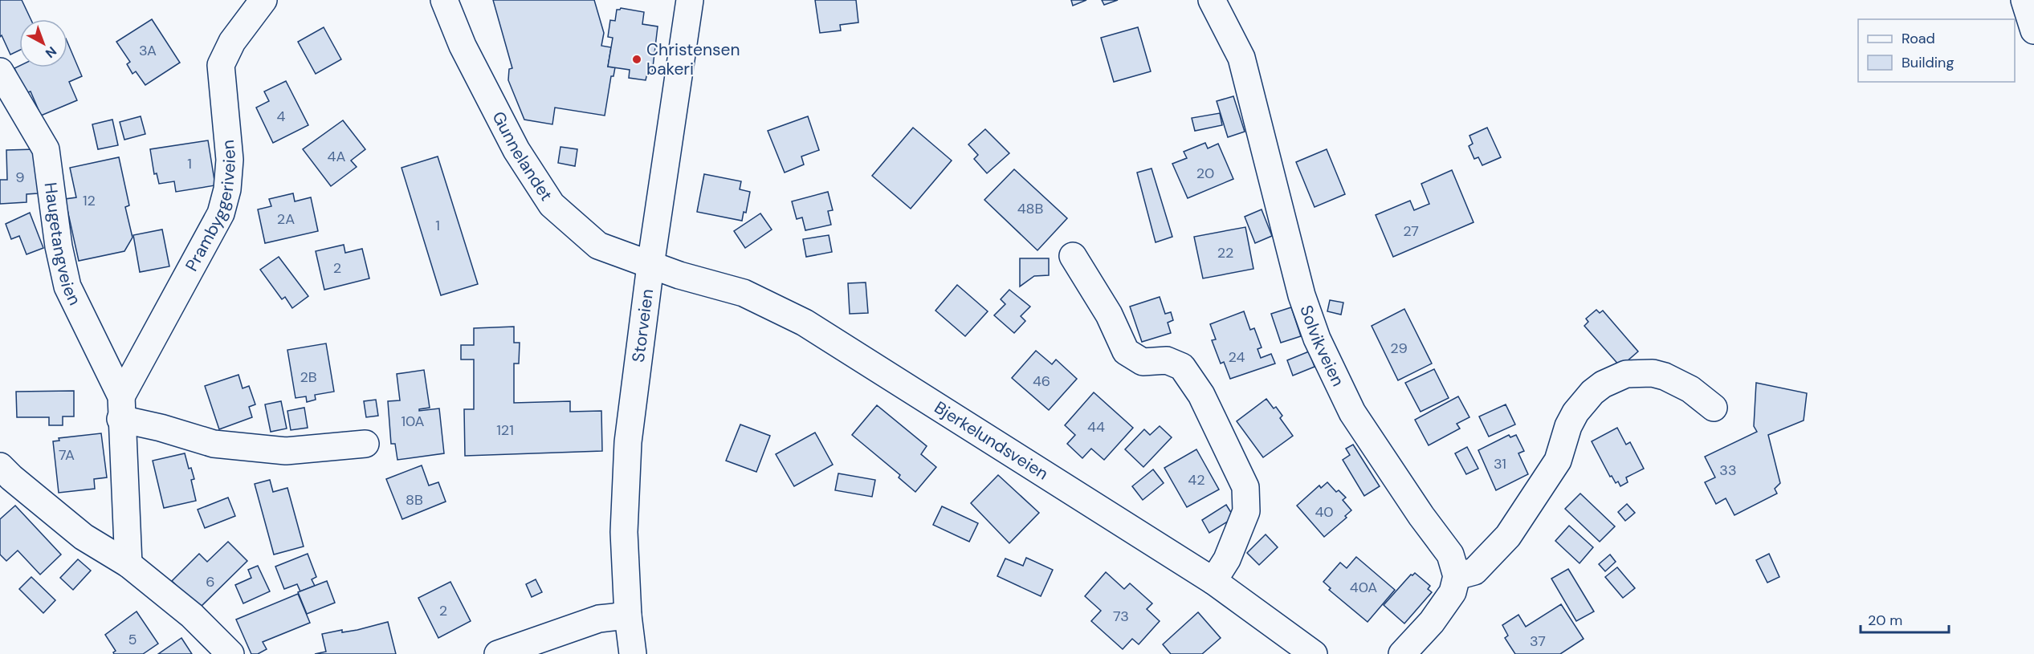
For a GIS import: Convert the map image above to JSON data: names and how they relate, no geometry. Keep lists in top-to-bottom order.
{
  "streets": {
    "street": [
      "Gunnelandet",
      "Prambyggeriveien",
      "Haugetangveien",
      "Storveien",
      "Solvikveien",
      "Bjerkelundsveien"
    ]
  },
  "crossings": [
    ["Gunnelandet", "Storveien"],
    ["Gunnelandet", "Bjerkelundsveien"],
    ["Prambyggeriveien", "Haugetangveien"],
    ["Storveien", "Bjerkelundsveien"]
  ],
  "places": ["Christensen bakeri"],
  "house_numbers": [
    "3A",
    "4",
    "4A",
    "1",
    "20",
    "9",
    "12",
    "48B",
    "2A",
    "1",
    "27",
    "22",
    "2",
    "29",
    "24",
    "2B",
    "46",
    "10A",
    "44",
    "121",
    "7A",
    "31",
    "33",
    "42",
    "8B",
    "40",
    "6",
    "40A",
    "2",
    "73",
    "5",
    "37"
  ],
  "legend": ["Road", "Building"],
  "scale_bar": "20 m",
  "north": "bottom right"
}
